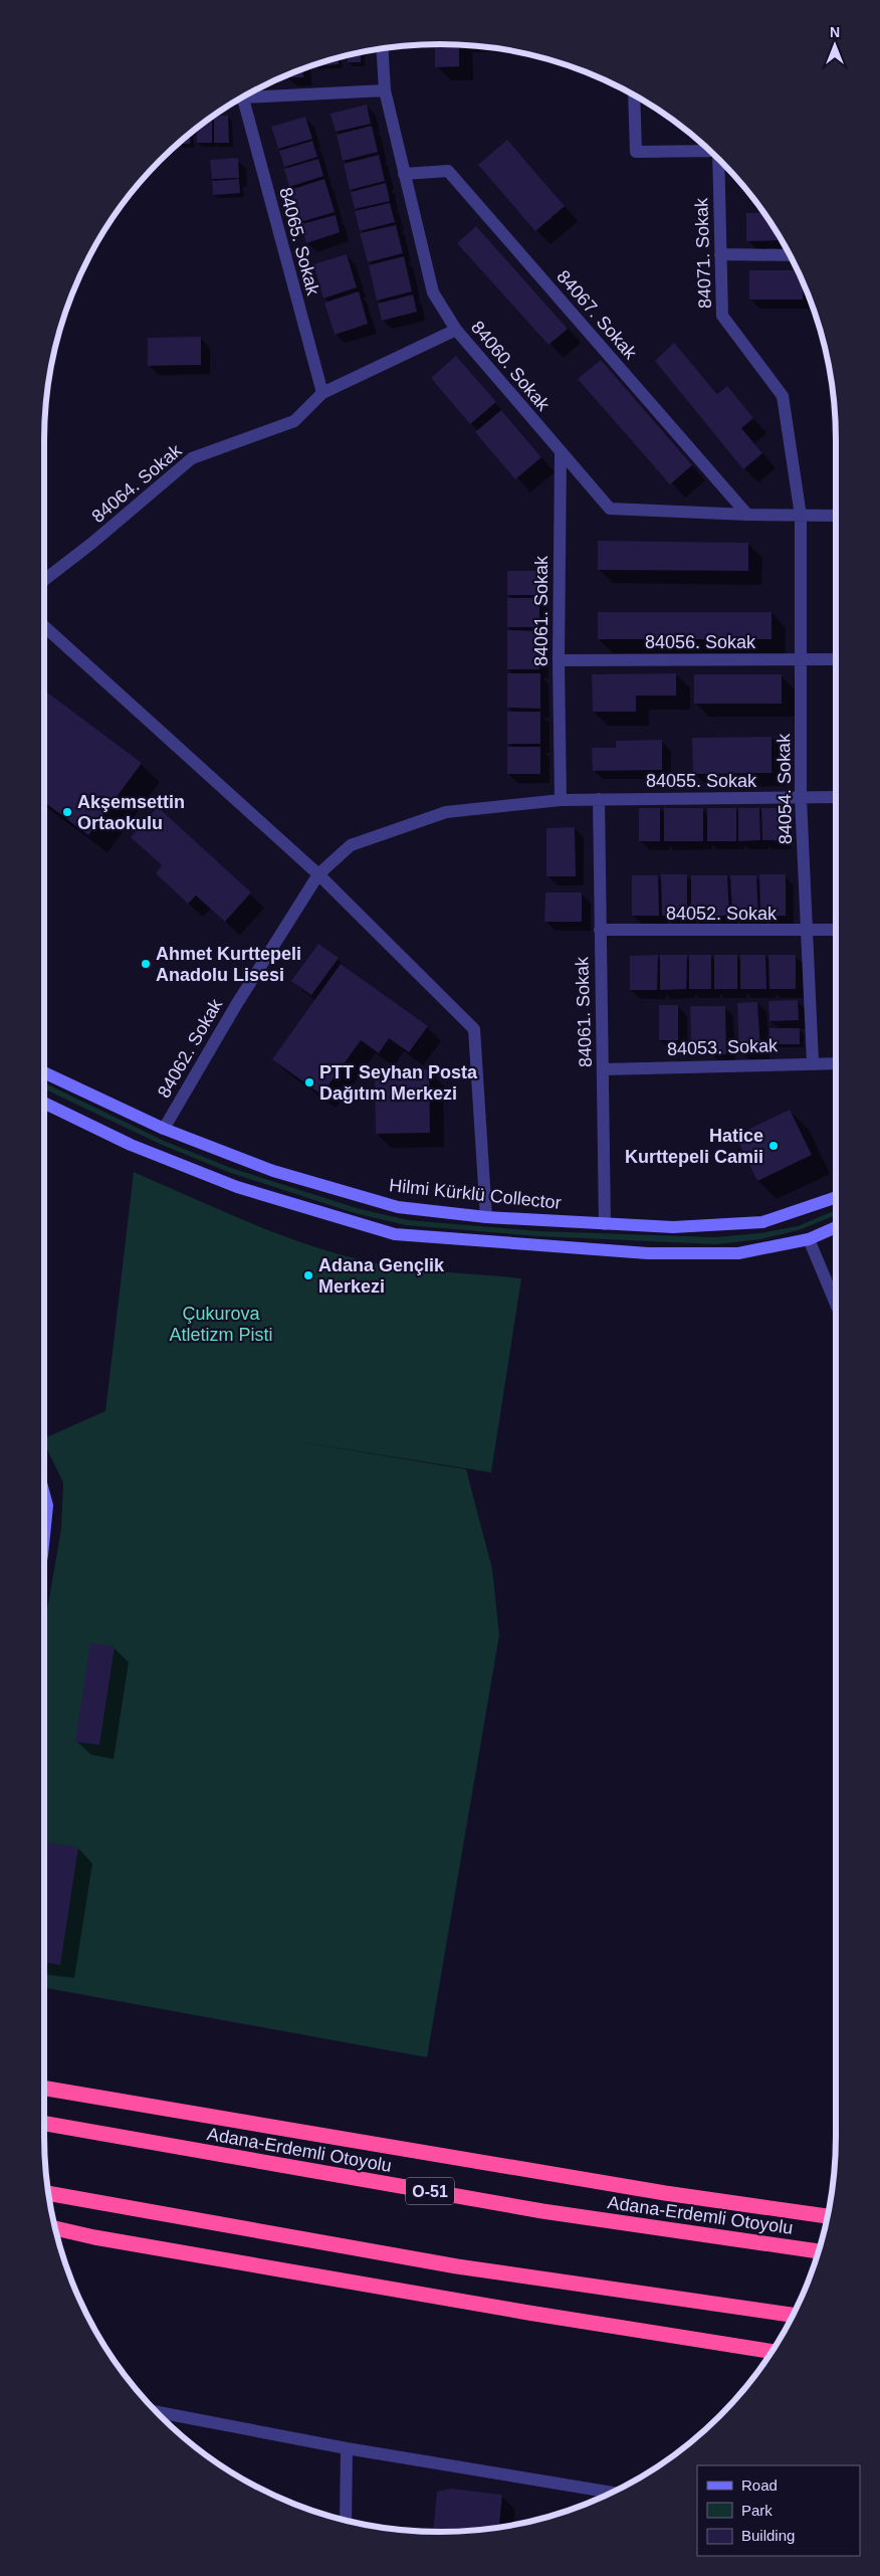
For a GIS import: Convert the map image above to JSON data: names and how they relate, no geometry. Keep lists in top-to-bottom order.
{
  "streets": {
    "highway": ["Adana-Erdemli Otoyolu", "O-51"],
    "main road": ["Hilmi Kürklü Collector"],
    "street": [
      "84065. Sokak",
      "84071. Sokak",
      "84067. Sokak",
      "84060. Sokak",
      "84064. Sokak",
      "84061. Sokak",
      "84056. Sokak",
      "84055. Sokak",
      "84054. Sokak",
      "84052. Sokak",
      "84053. Sokak",
      "84062. Sokak"
    ]
  },
  "crossings": [
    ["84065. Sokak", "84064. Sokak"],
    ["84071. Sokak", "84060. Sokak"],
    ["84071. Sokak", "84054. Sokak"],
    ["84067. Sokak", "84060. Sokak"],
    ["84060. Sokak", "84064. Sokak"],
    ["84060. Sokak", "84061. Sokak"],
    ["84060. Sokak", "84054. Sokak"],
    ["84061. Sokak", "84056. Sokak"],
    ["84061. Sokak", "84055. Sokak"],
    ["84061. Sokak", "84052. Sokak"],
    ["84061. Sokak", "84053. Sokak"],
    ["84061. Sokak", "84062. Sokak"],
    ["84061. Sokak", "Hilmi Kürklü Collector"],
    ["84056. Sokak", "84054. Sokak"],
    ["84055. Sokak", "84054. Sokak"],
    ["84055. Sokak", "84062. Sokak"],
    ["84054. Sokak", "84052. Sokak"],
    ["84054. Sokak", "84053. Sokak"],
    ["84062. Sokak", "Hilmi Kürklü Collector"]
  ],
  "parks": ["Çukurova Atletizm Pisti"],
  "places": [
    "Akşemsettin Ortaokulu",
    "Ahmet Kurttepeli Anadolu Lisesi",
    "PTT Seyhan Posta Dağıtım Merkezi",
    "Hatice Kurttepeli Camii",
    "Adana Gençlik Merkezi"
  ],
  "legend": ["Road", "Park", "Building"],
  "north": "top"
}
